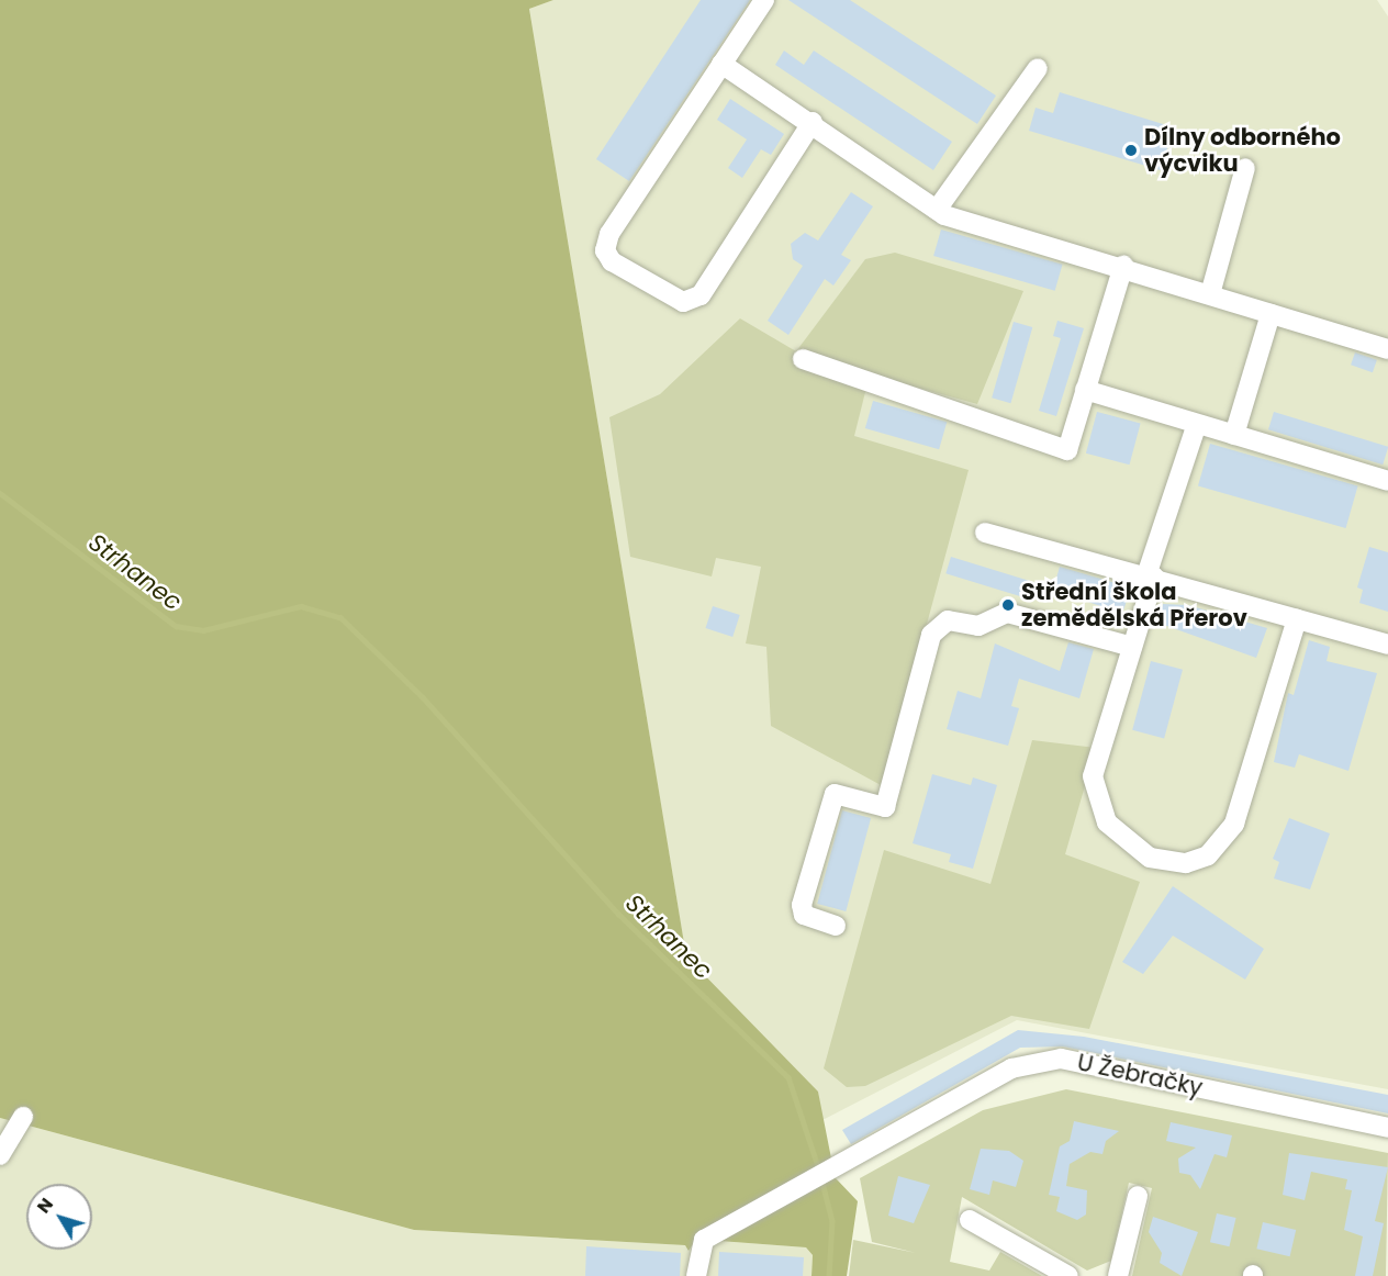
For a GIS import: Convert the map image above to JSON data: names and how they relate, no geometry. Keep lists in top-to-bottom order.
{
  "streets": {
    "street": ["U Žebračky"]
  },
  "water": ["Strhanec"],
  "places": ["Dílny odborného výcviku", "Střední škola zemědělská Přerov"],
  "north": "top left"
}
